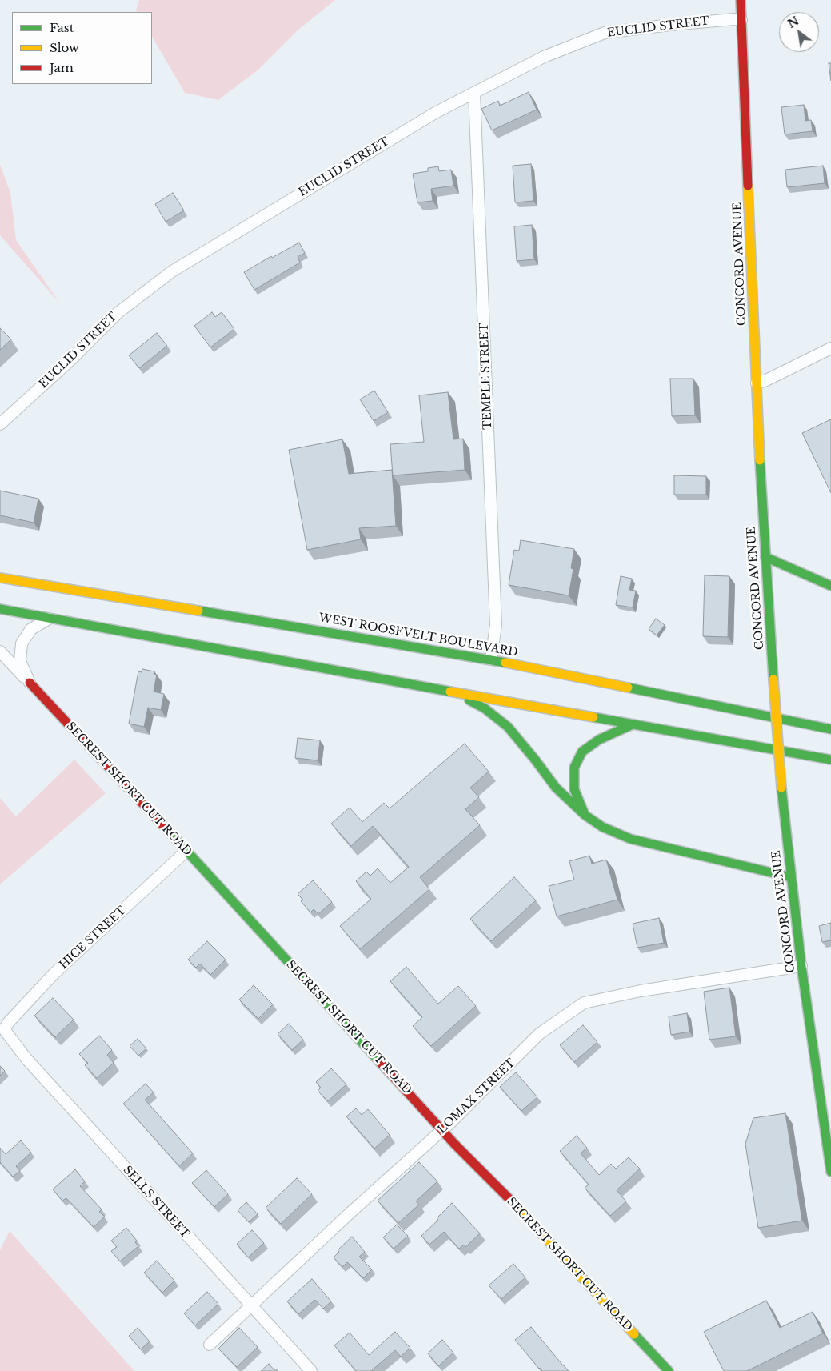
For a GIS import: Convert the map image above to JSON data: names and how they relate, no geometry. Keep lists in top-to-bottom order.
{
  "streets": {
    "main road": ["CONCORD AVENUE", "WEST ROOSEVELT BOULEVARD", "SECREST SHORT CUT ROAD"],
    "street": [
      "EUCLID STREET",
      "TEMPLE STREET",
      "HICE STREET",
      "LOMAX STREET",
      "SELLS STREET"
    ]
  },
  "crossings": [
    ["EUCLID STREET", "CONCORD AVENUE"],
    ["EUCLID STREET", "TEMPLE STREET"],
    ["CONCORD AVENUE", "LOMAX STREET"],
    ["TEMPLE STREET", "WEST ROOSEVELT BOULEVARD"],
    ["SECREST SHORT CUT ROAD", "HICE STREET"],
    ["SECREST SHORT CUT ROAD", "LOMAX STREET"],
    ["HICE STREET", "SELLS STREET"],
    ["LOMAX STREET", "SELLS STREET"]
  ],
  "legend": ["Fast", "Slow", "Jam"],
  "north": "top left"
}
